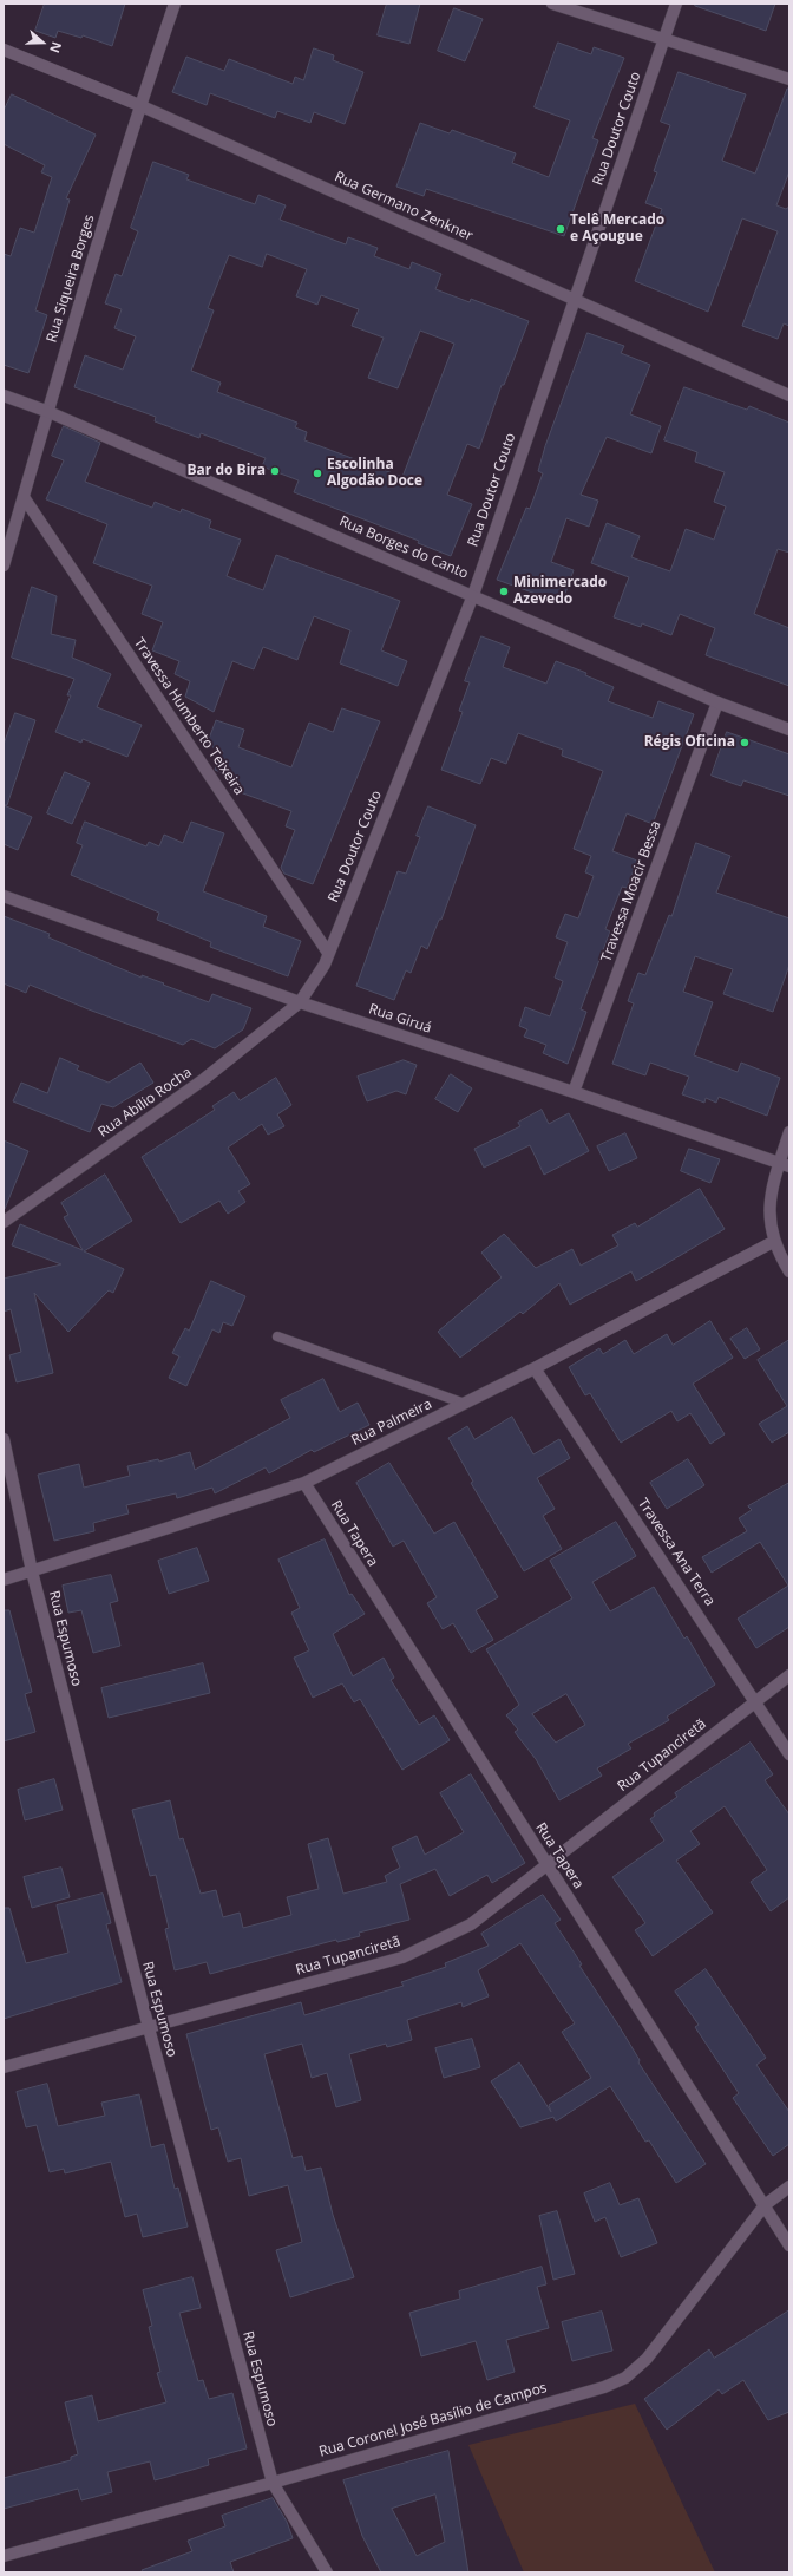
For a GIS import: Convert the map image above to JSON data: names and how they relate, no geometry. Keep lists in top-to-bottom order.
{
  "streets": {
    "street": [
      "Rua Doutor Couto",
      "Rua Germano Zenkner",
      "Rua Siqueira Borges",
      "Rua Borges do Canto",
      "Travessa Humberto Teixeira",
      "Travessa Moacir Bessa",
      "Rua Giruá",
      "Rua Abílio Rocha",
      "Rua Palmeira",
      "Rua Tapera",
      "Travessa Ana Terra",
      "Rua Espumoso",
      "Rua Tupanciretã",
      "Rua Coronel José Basílio de Campos"
    ]
  },
  "crossings": [
    ["Rua Doutor Couto", "Rua Germano Zenkner"],
    ["Rua Doutor Couto", "Rua Borges do Canto"],
    ["Rua Doutor Couto", "Travessa Humberto Teixeira"],
    ["Rua Doutor Couto", "Rua Giruá"],
    ["Rua Doutor Couto", "Rua Abílio Rocha"],
    ["Rua Germano Zenkner", "Rua Siqueira Borges"],
    ["Rua Siqueira Borges", "Rua Borges do Canto"],
    ["Rua Siqueira Borges", "Travessa Humberto Teixeira"],
    ["Rua Borges do Canto", "Travessa Moacir Bessa"],
    ["Travessa Moacir Bessa", "Rua Giruá"],
    ["Rua Giruá", "Rua Abílio Rocha"],
    ["Rua Palmeira", "Rua Tapera"],
    ["Rua Palmeira", "Travessa Ana Terra"],
    ["Rua Palmeira", "Rua Espumoso"],
    ["Rua Tapera", "Rua Tupanciretã"],
    ["Rua Tapera", "Rua Coronel José Basílio de Campos"],
    ["Travessa Ana Terra", "Rua Tupanciretã"],
    ["Rua Espumoso", "Rua Tupanciretã"],
    ["Rua Espumoso", "Rua Coronel José Basílio de Campos"]
  ],
  "places": [
    "Telê Mercado e Açougue",
    "Bar do Bira",
    "Escolinha Algodão Doce",
    "Minimercado Azevedo",
    "Régis Oficina"
  ],
  "north": "right"
}
